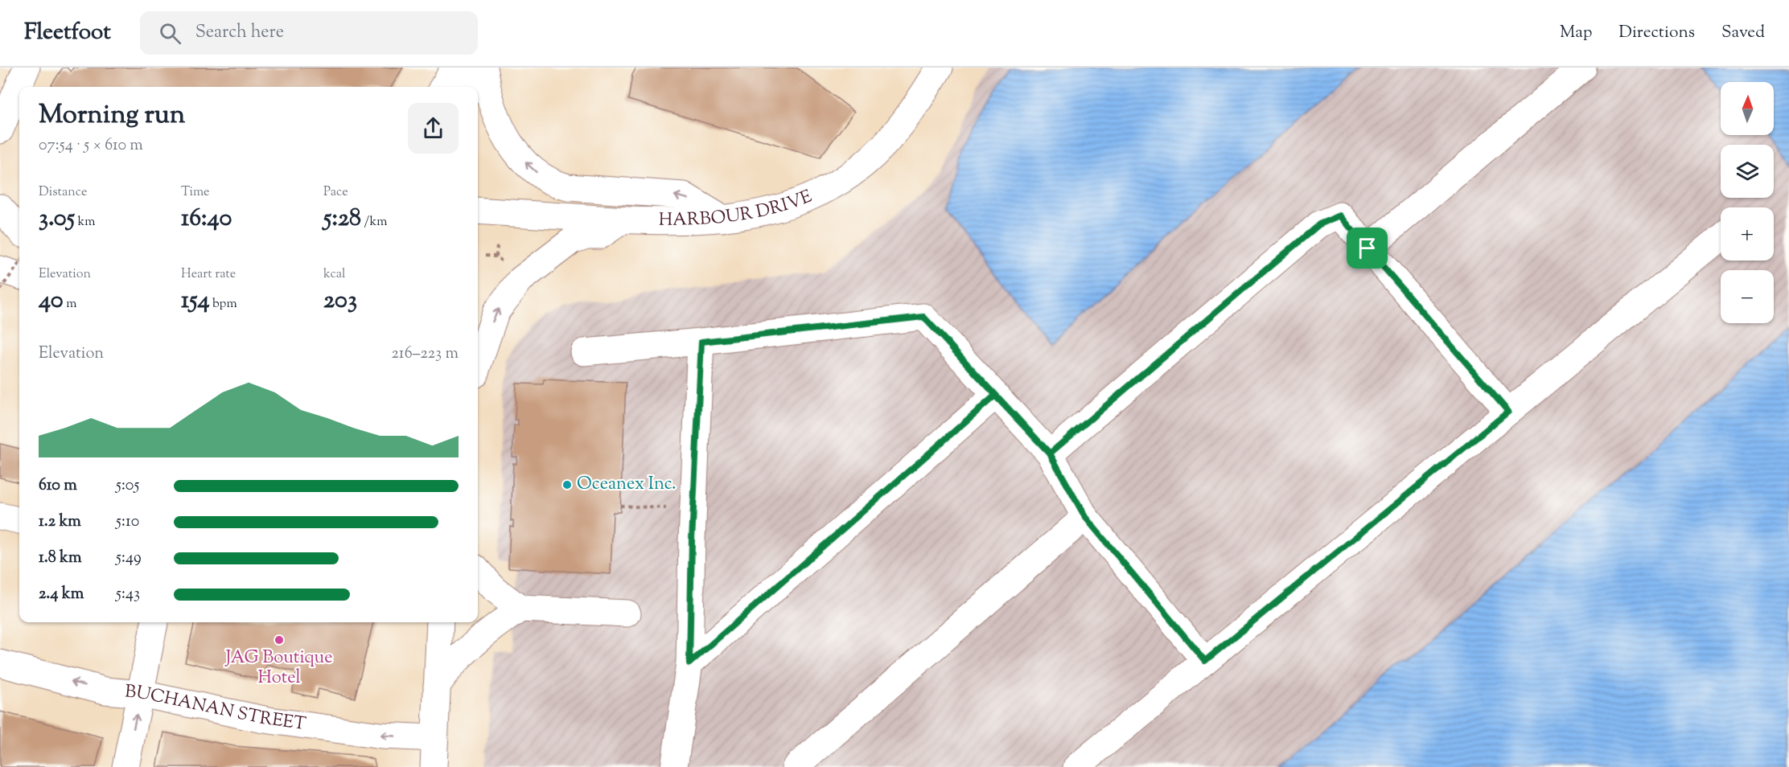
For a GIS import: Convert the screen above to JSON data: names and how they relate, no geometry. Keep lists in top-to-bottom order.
{
  "streets": {
    "main road": ["HARBOUR DRIVE", "BUCHANAN STREET"]
  },
  "one_way": ["BUCHANAN STREET"],
  "places": ["Oceanex Inc.", "JAG Boutique Hotel"],
  "north": "top",
  "page": {
    "header": "Fleetfoot",
    "search": "Search here",
    "nav": ["Map", "Directions", "Saved"],
    "map_buttons": ["+", "−"],
    "heading": ["Morning run", "07:54 · 5 × 610 m"],
    "stats": [
      ["Distance", "3.05 km"],
      ["Time", "16:40"],
      ["Pace", "5:28 /km"],
      ["Elevation", "40 m"],
      ["Heart rate", "154 bpm"],
      ["kcal", "203"]
    ],
    "chart": ["Elevation", "216–223 m"],
    "list": [
      {
        "name": "610 m",
        "note": "5:05"
      },
      {
        "name": "1.2 km",
        "note": "5:10"
      },
      {
        "name": "1.8 km",
        "note": "5:49"
      },
      {
        "name": "2.4 km",
        "note": "5:43"
      }
    ]
  }
}
